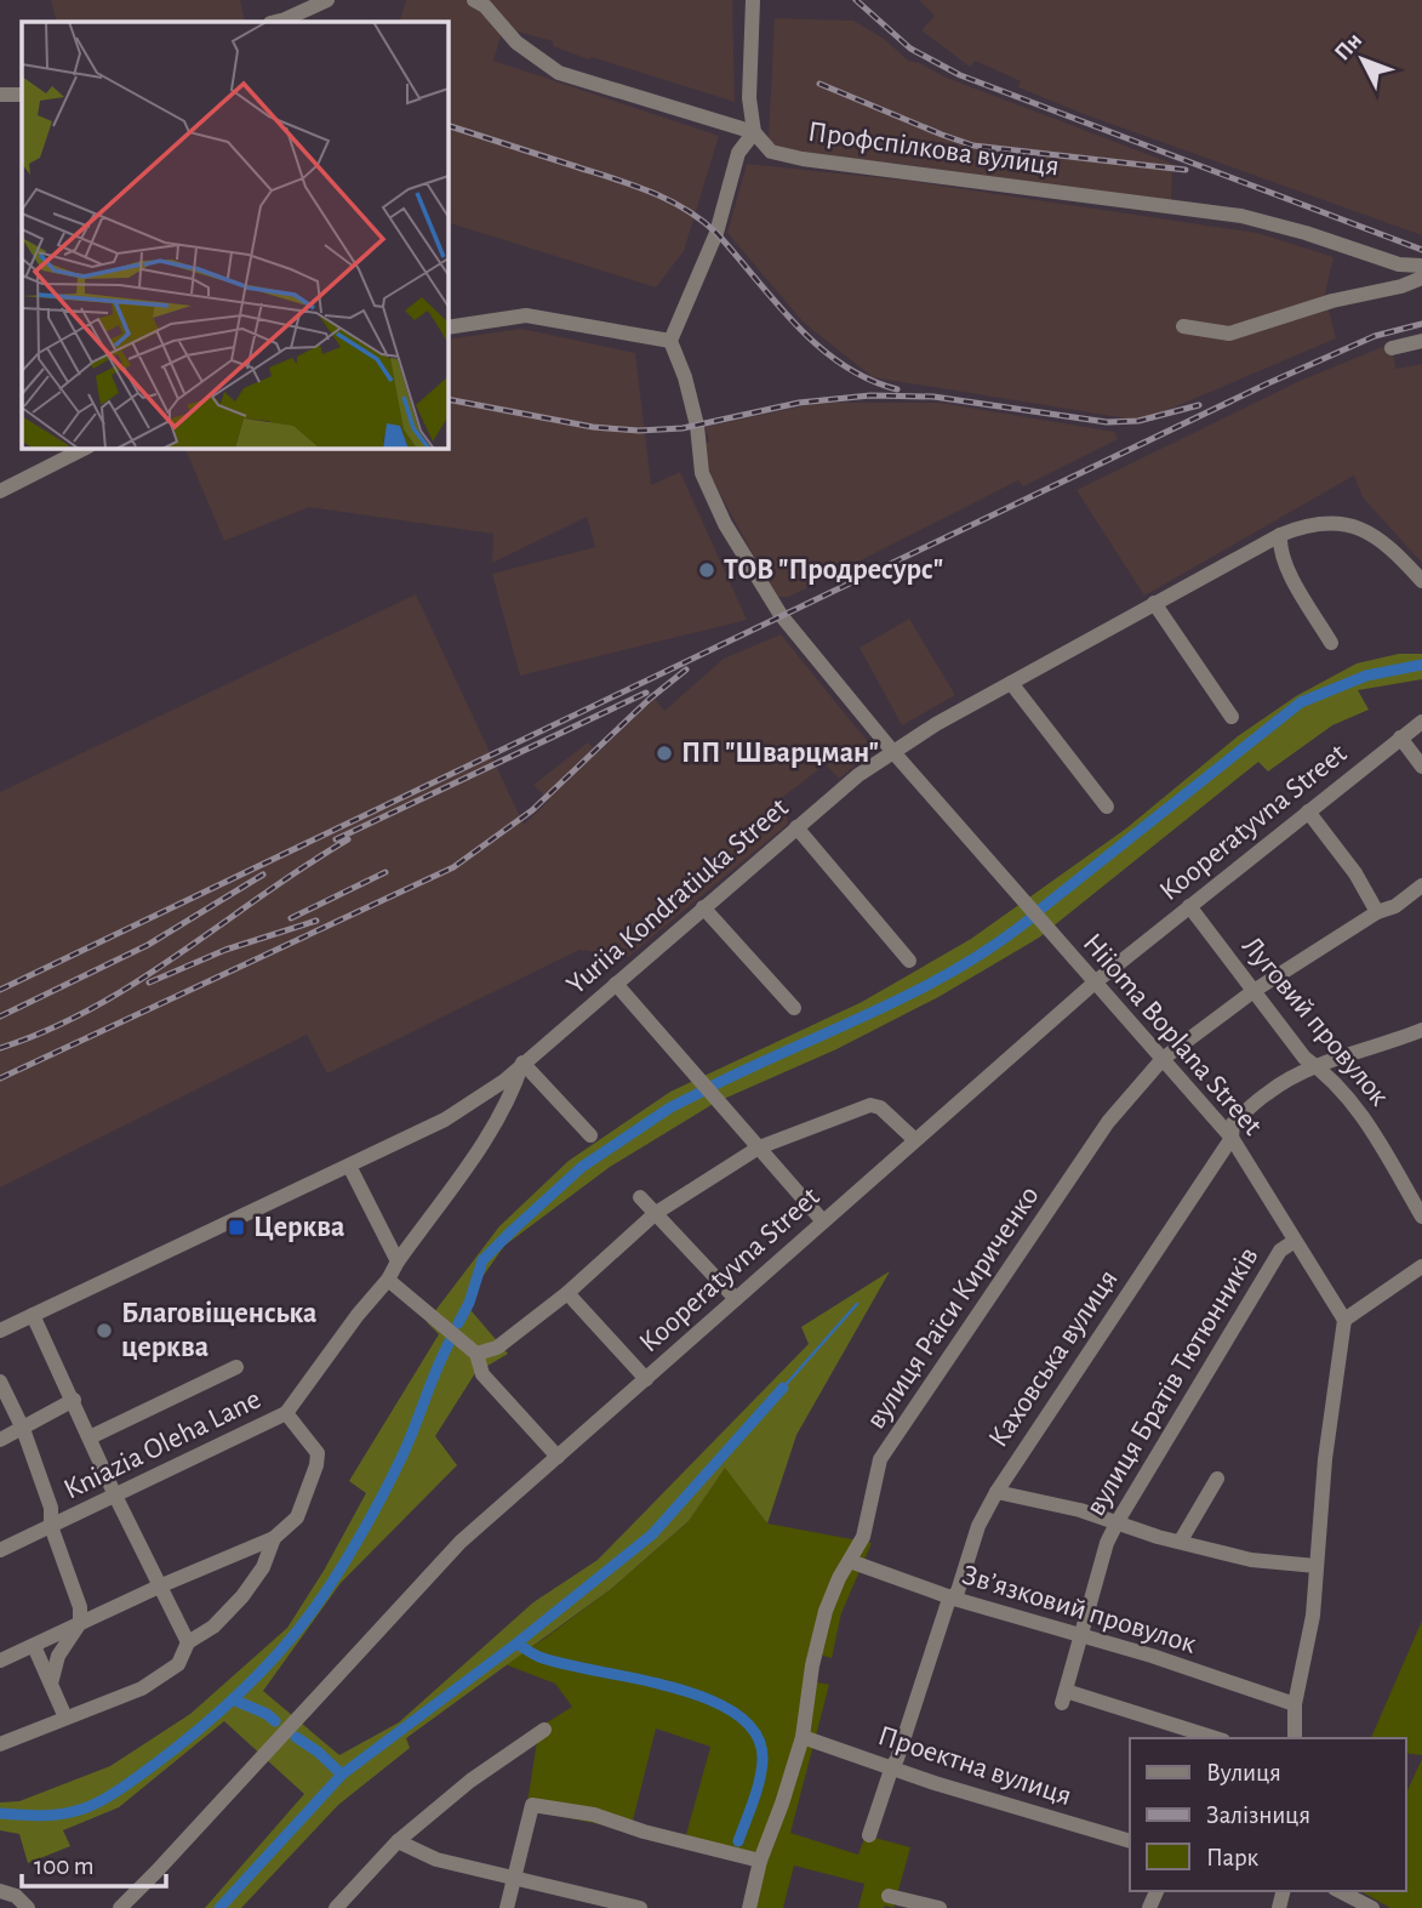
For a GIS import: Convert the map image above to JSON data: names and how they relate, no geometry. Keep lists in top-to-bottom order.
{
  "streets": {
    "street": [
      "Профспілкова вулиця",
      "Kooperatyvna Street",
      "Yuriia Kondratiuka Street",
      "Луговий провулок",
      "Hiioma Boplana Street",
      "вулиця Раїси Кириченко",
      "Каховська вулиця",
      "вулиця Братів Тютюнників",
      "Kniazia Oleha Lane",
      "Звʼязковий провулок",
      "Проектна вулиця"
    ]
  },
  "crossings": [
    ["Kooperatyvna Street", "Луговий провулок"],
    ["Kooperatyvna Street", "Hiioma Boplana Street"],
    ["Yuriia Kondratiuka Street", "Hiioma Boplana Street"],
    ["Yuriia Kondratiuka Street", "Kniazia Oleha Lane"],
    ["Луговий провулок", "вулиця Раїси Кириченко"],
    ["Луговий провулок", "Каховська вулиця"],
    ["Hiioma Boplana Street", "вулиця Раїси Кириченко"],
    ["Hiioma Boplana Street", "Каховська вулиця"],
    ["Hiioma Boplana Street", "вулиця Братів Тютюнників"],
    ["вулиця Раїси Кириченко", "Звʼязковий провулок"],
    ["вулиця Раїси Кириченко", "Проектна вулиця"],
    ["Каховська вулиця", "Звʼязковий провулок"],
    ["Каховська вулиця", "Проектна вулиця"],
    ["вулиця Братів Тютюнників", "Звʼязковий провулок"]
  ],
  "places": {
    "other": ["ТОВ \"Продресурс\"", "ПП \"Шварцман\"", "Благовіщенська церква"],
    "transit": ["Церква"]
  },
  "legend": ["Вулиця", "Залізниця", "Парк"],
  "scale_bar": "100 m",
  "north": "top left"
}
